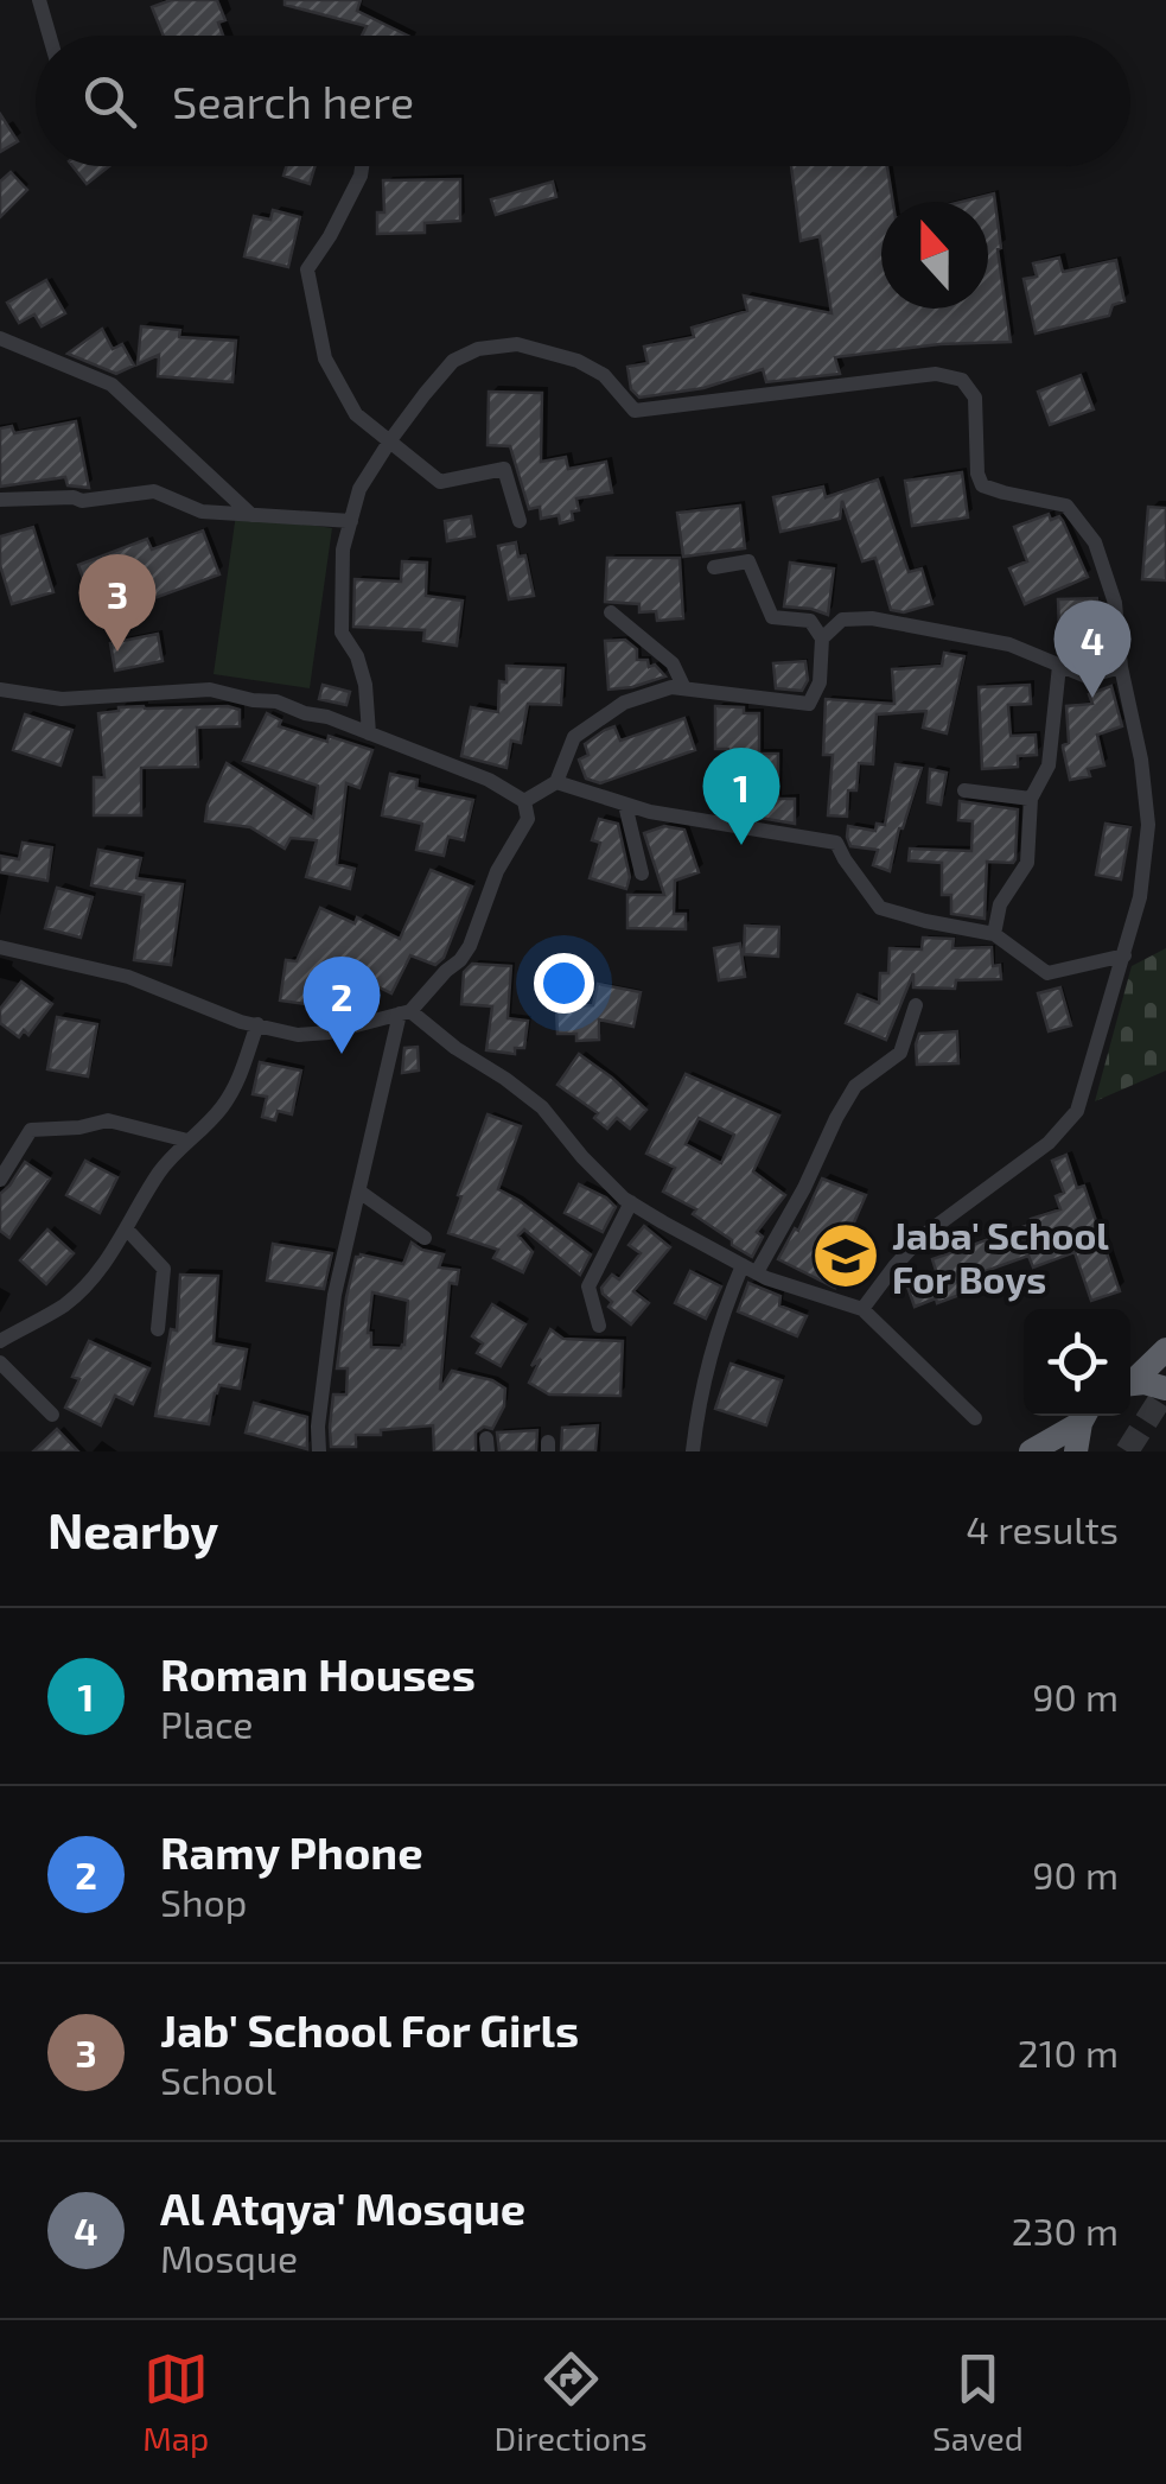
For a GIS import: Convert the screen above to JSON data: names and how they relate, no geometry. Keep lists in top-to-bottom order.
{
  "places": {
    "school or university": ["Jaba' School For Boys"]
  },
  "north": "top",
  "page": {
    "search": "Search here",
    "pins": [
      "3",
      "4",
      "1",
      "2"
    ],
    "heading": ["Nearby", "4 results"],
    "list": [
      {
        "mark": "1",
        "name": "Roman Houses",
        "note": "Place",
        "value": "90 m"
      },
      {
        "mark": "2",
        "name": "Ramy Phone",
        "note": "Shop",
        "value": "90 m"
      },
      {
        "mark": "3",
        "name": "Jab' School For Girls",
        "note": "School",
        "value": "210 m"
      },
      {
        "mark": "4",
        "name": "Al Atqya' Mosque",
        "note": "Mosque",
        "value": "230 m"
      }
    ],
    "nav": ["Map", "Directions", "Saved"]
  }
}
